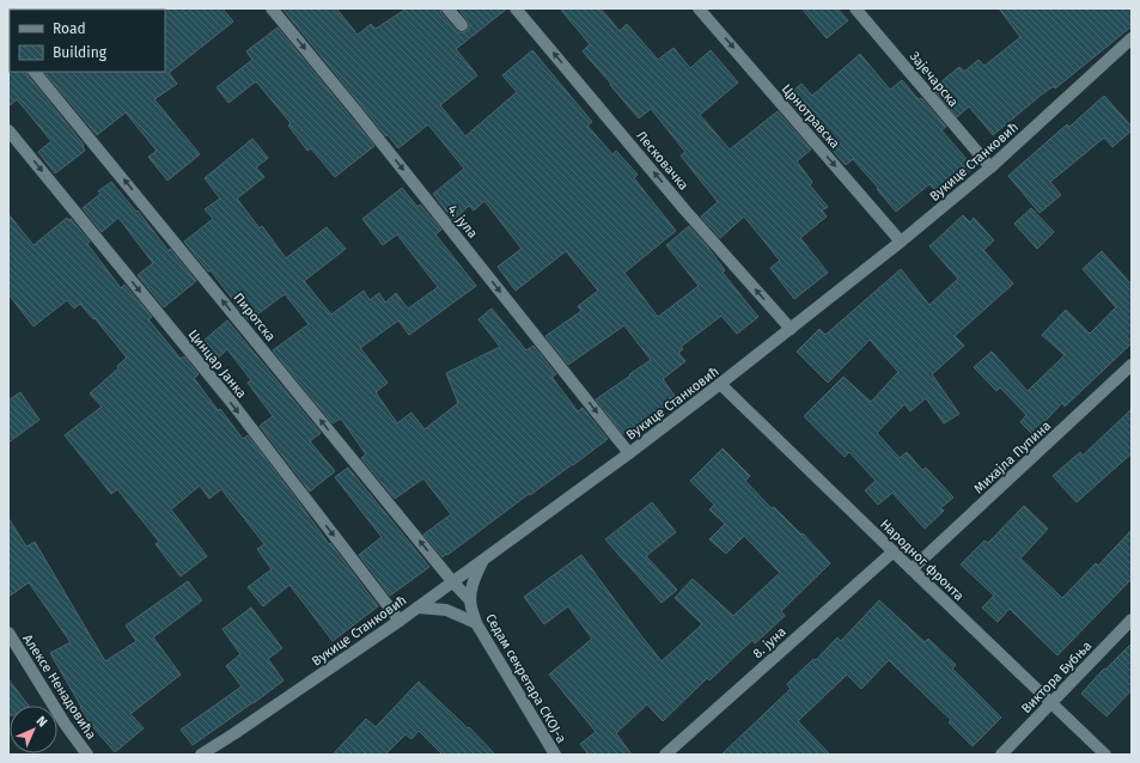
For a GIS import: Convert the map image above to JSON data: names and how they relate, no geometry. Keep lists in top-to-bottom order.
{
  "streets": {
    "street": [
      "Зајечарска",
      "Црнотравска",
      "Лесковачка",
      "Вукице Станковић",
      "4. јула",
      "Пиротска",
      "Цинцар Јанка",
      "Михајла Пупина",
      "Народног фронта",
      "8. јуна",
      "Виктора Бубња",
      "Седам секретара СКОЈ-а",
      "Алексе Ненадовића"
    ]
  },
  "crossings": [
    ["Зајечарска", "Вукице Станковић"],
    ["Црнотравска", "Вукице Станковић"],
    ["Лесковачка", "Вукице Станковић"],
    ["Вукице Станковић", "4. јула"],
    ["Вукице Станковић", "Пиротска"],
    ["Вукице Станковић", "Цинцар Јанка"],
    ["Вукице Станковић", "Народног фронта"],
    ["Вукице Станковић", "Седам секретара СКОЈ-а"],
    ["Пиротска", "Седам секретара СКОЈ-а"],
    ["Михајла Пупина", "Народног фронта"],
    ["Народног фронта", "8. јуна"],
    ["Народног фронта", "Виктора Бубња"]
  ],
  "one_way": [
    "Црнотравска",
    "Лесковачка",
    "4. јула",
    "Пиротска",
    "Цинцар Јанка"
  ],
  "legend": ["Road", "Building"],
  "north": "top right"
}
